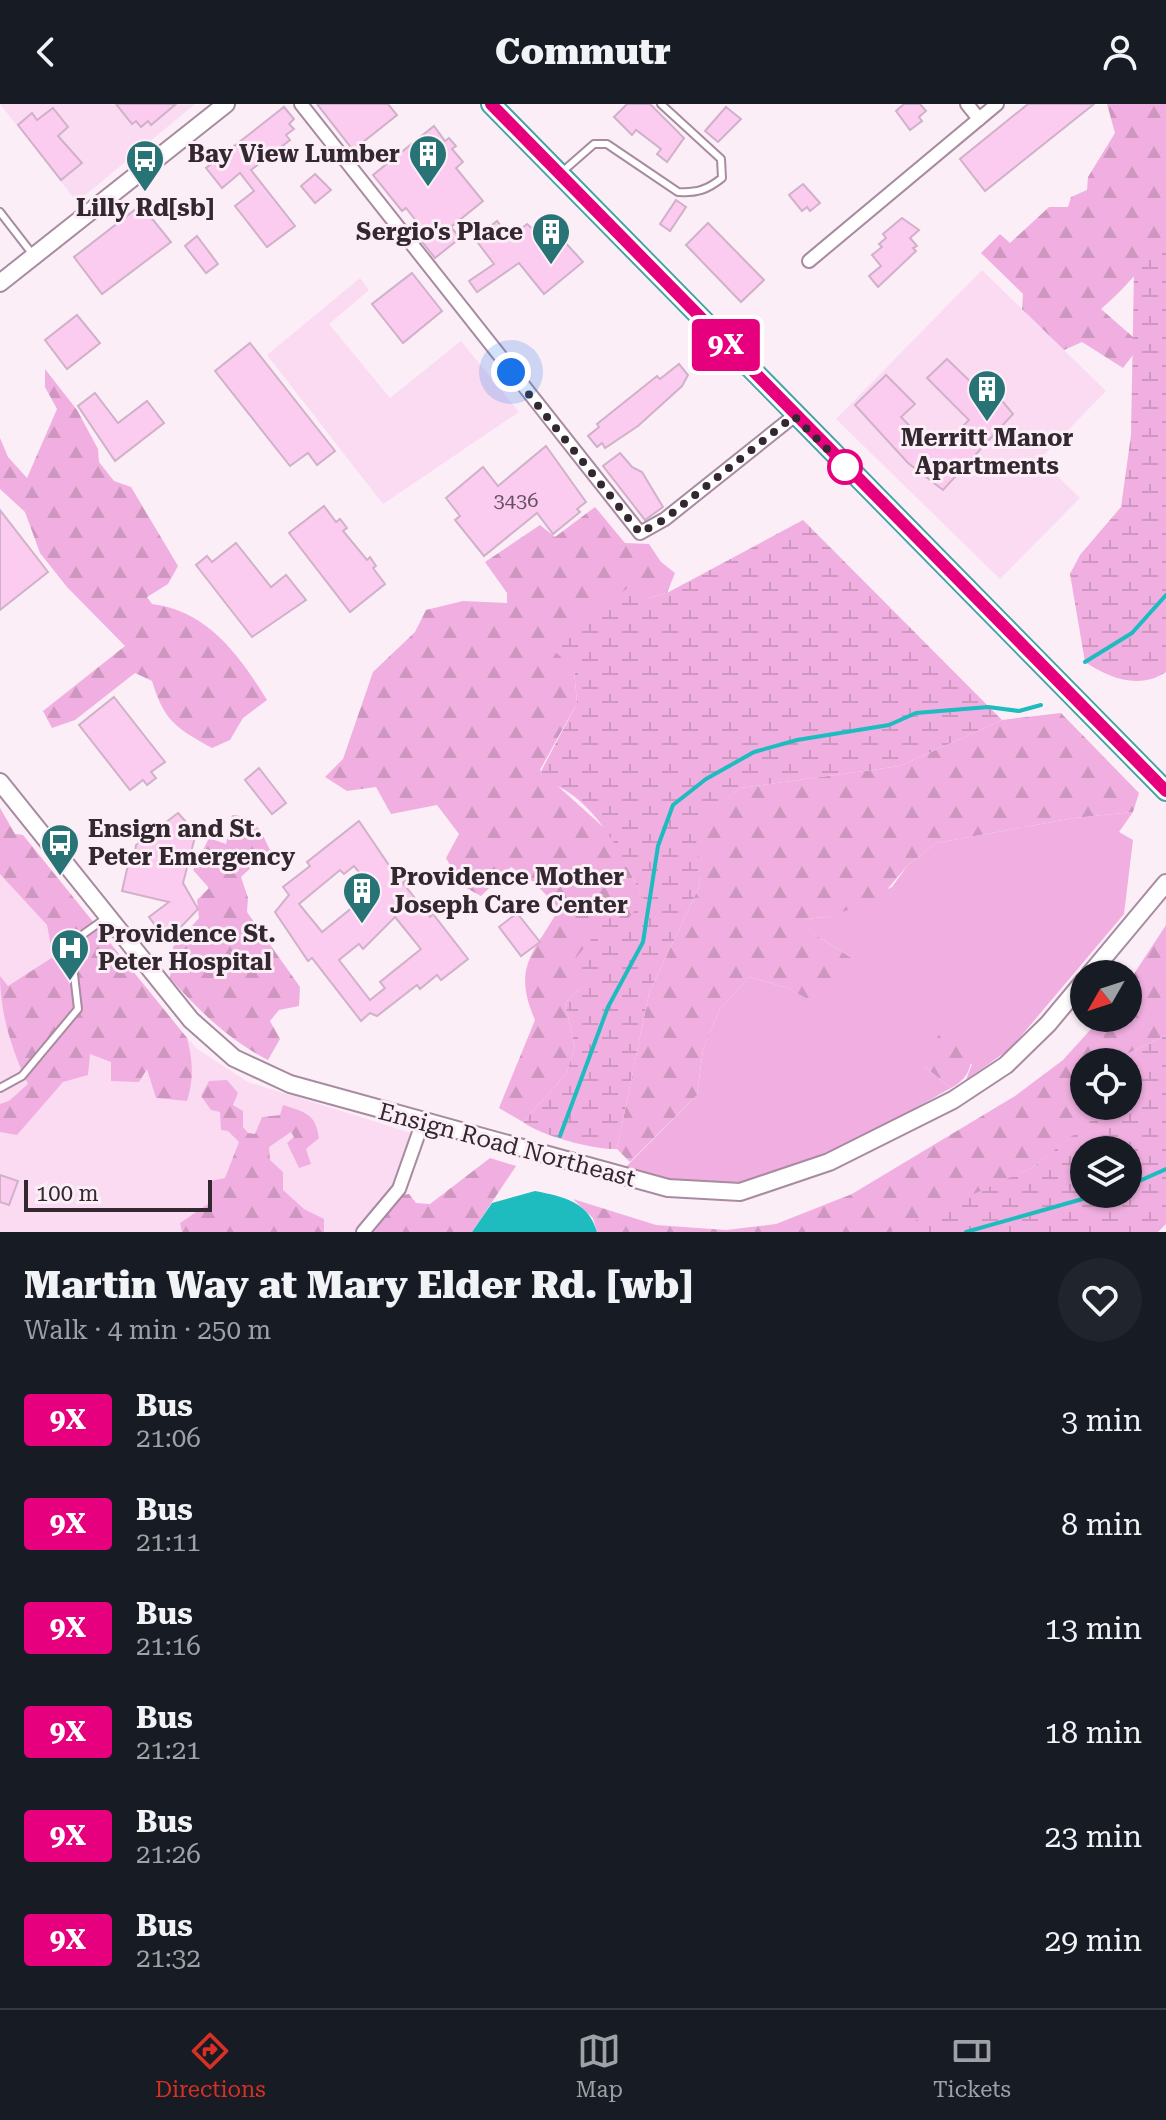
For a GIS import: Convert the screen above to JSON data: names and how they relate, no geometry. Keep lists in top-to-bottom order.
{
  "streets": {
    "street": ["Ensign Road Northeast"]
  },
  "places": {
    "building": [
      "Bay View Lumber",
      "Sergio's Place",
      "Merritt Manor Apartments",
      "Providence Mother Joseph Care Center"
    ],
    "bus stop": ["Lilly Rd[sb]", "Ensign and St. Peter Emergency"],
    "hospital": ["Providence St. Peter Hospital"]
  },
  "lines": ["bus line 9X"],
  "house_numbers": ["3436"],
  "scale_bar": "100 m",
  "north": "bottom left",
  "page": {
    "header": "Commutr",
    "on_map": "9X",
    "scale": "100 m",
    "heading": ["Martin Way at Mary Elder Rd. [wb]", "Walk · 4 min · 250 m"],
    "list": [
      {
        "mark": "9X",
        "name": "Bus",
        "note": "21:06",
        "value": "3 min"
      },
      {
        "mark": "9X",
        "name": "Bus",
        "note": "21:11",
        "value": "8 min"
      },
      {
        "mark": "9X",
        "name": "Bus",
        "note": "21:16",
        "value": "13 min"
      },
      {
        "mark": "9X",
        "name": "Bus",
        "note": "21:21",
        "value": "18 min"
      },
      {
        "mark": "9X",
        "name": "Bus",
        "note": "21:26",
        "value": "23 min"
      },
      {
        "mark": "9X",
        "name": "Bus",
        "note": "21:32",
        "value": "29 min"
      }
    ],
    "tabs": ["Directions", "Map", "Tickets"]
  }
}
